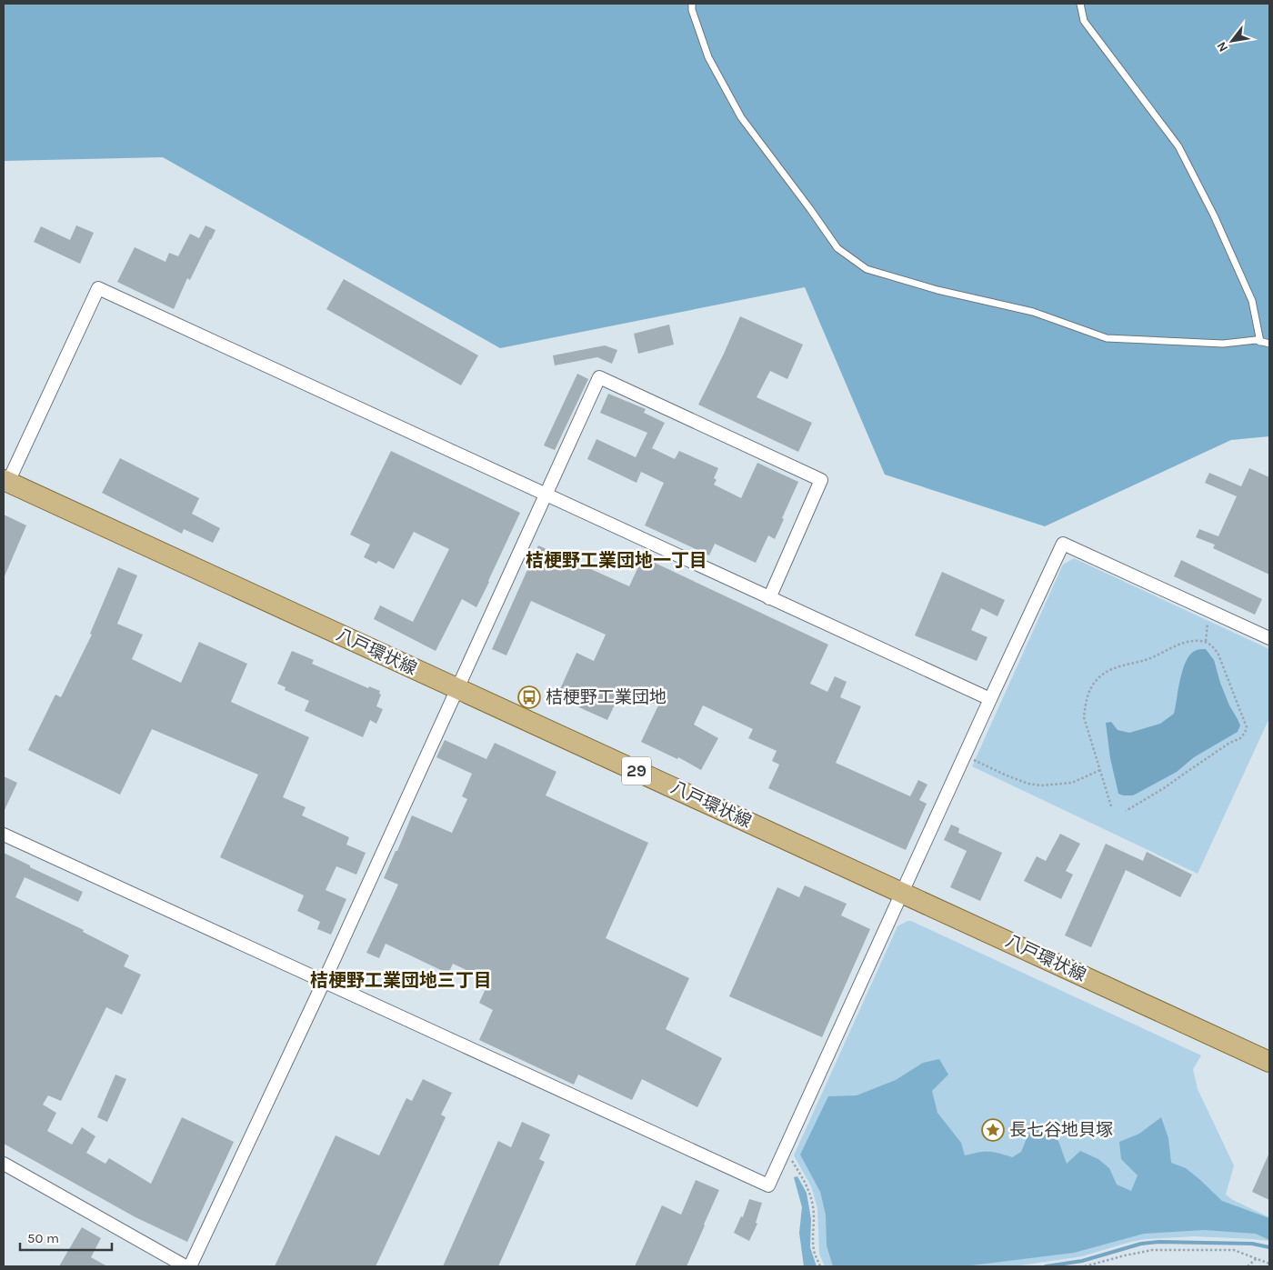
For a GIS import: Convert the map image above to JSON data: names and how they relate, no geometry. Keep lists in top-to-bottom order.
{
  "streets": {
    "main road": ["八戸環状線", "29"]
  },
  "districts": ["桔梗野工業団地一丁目", "桔梗野工業団地三丁目"],
  "places": {
    "bus stop": ["桔梗野工業団地"],
    "place": ["長七谷地貝塚"]
  },
  "scale_bar": "50 m",
  "north": "bottom left"
}
